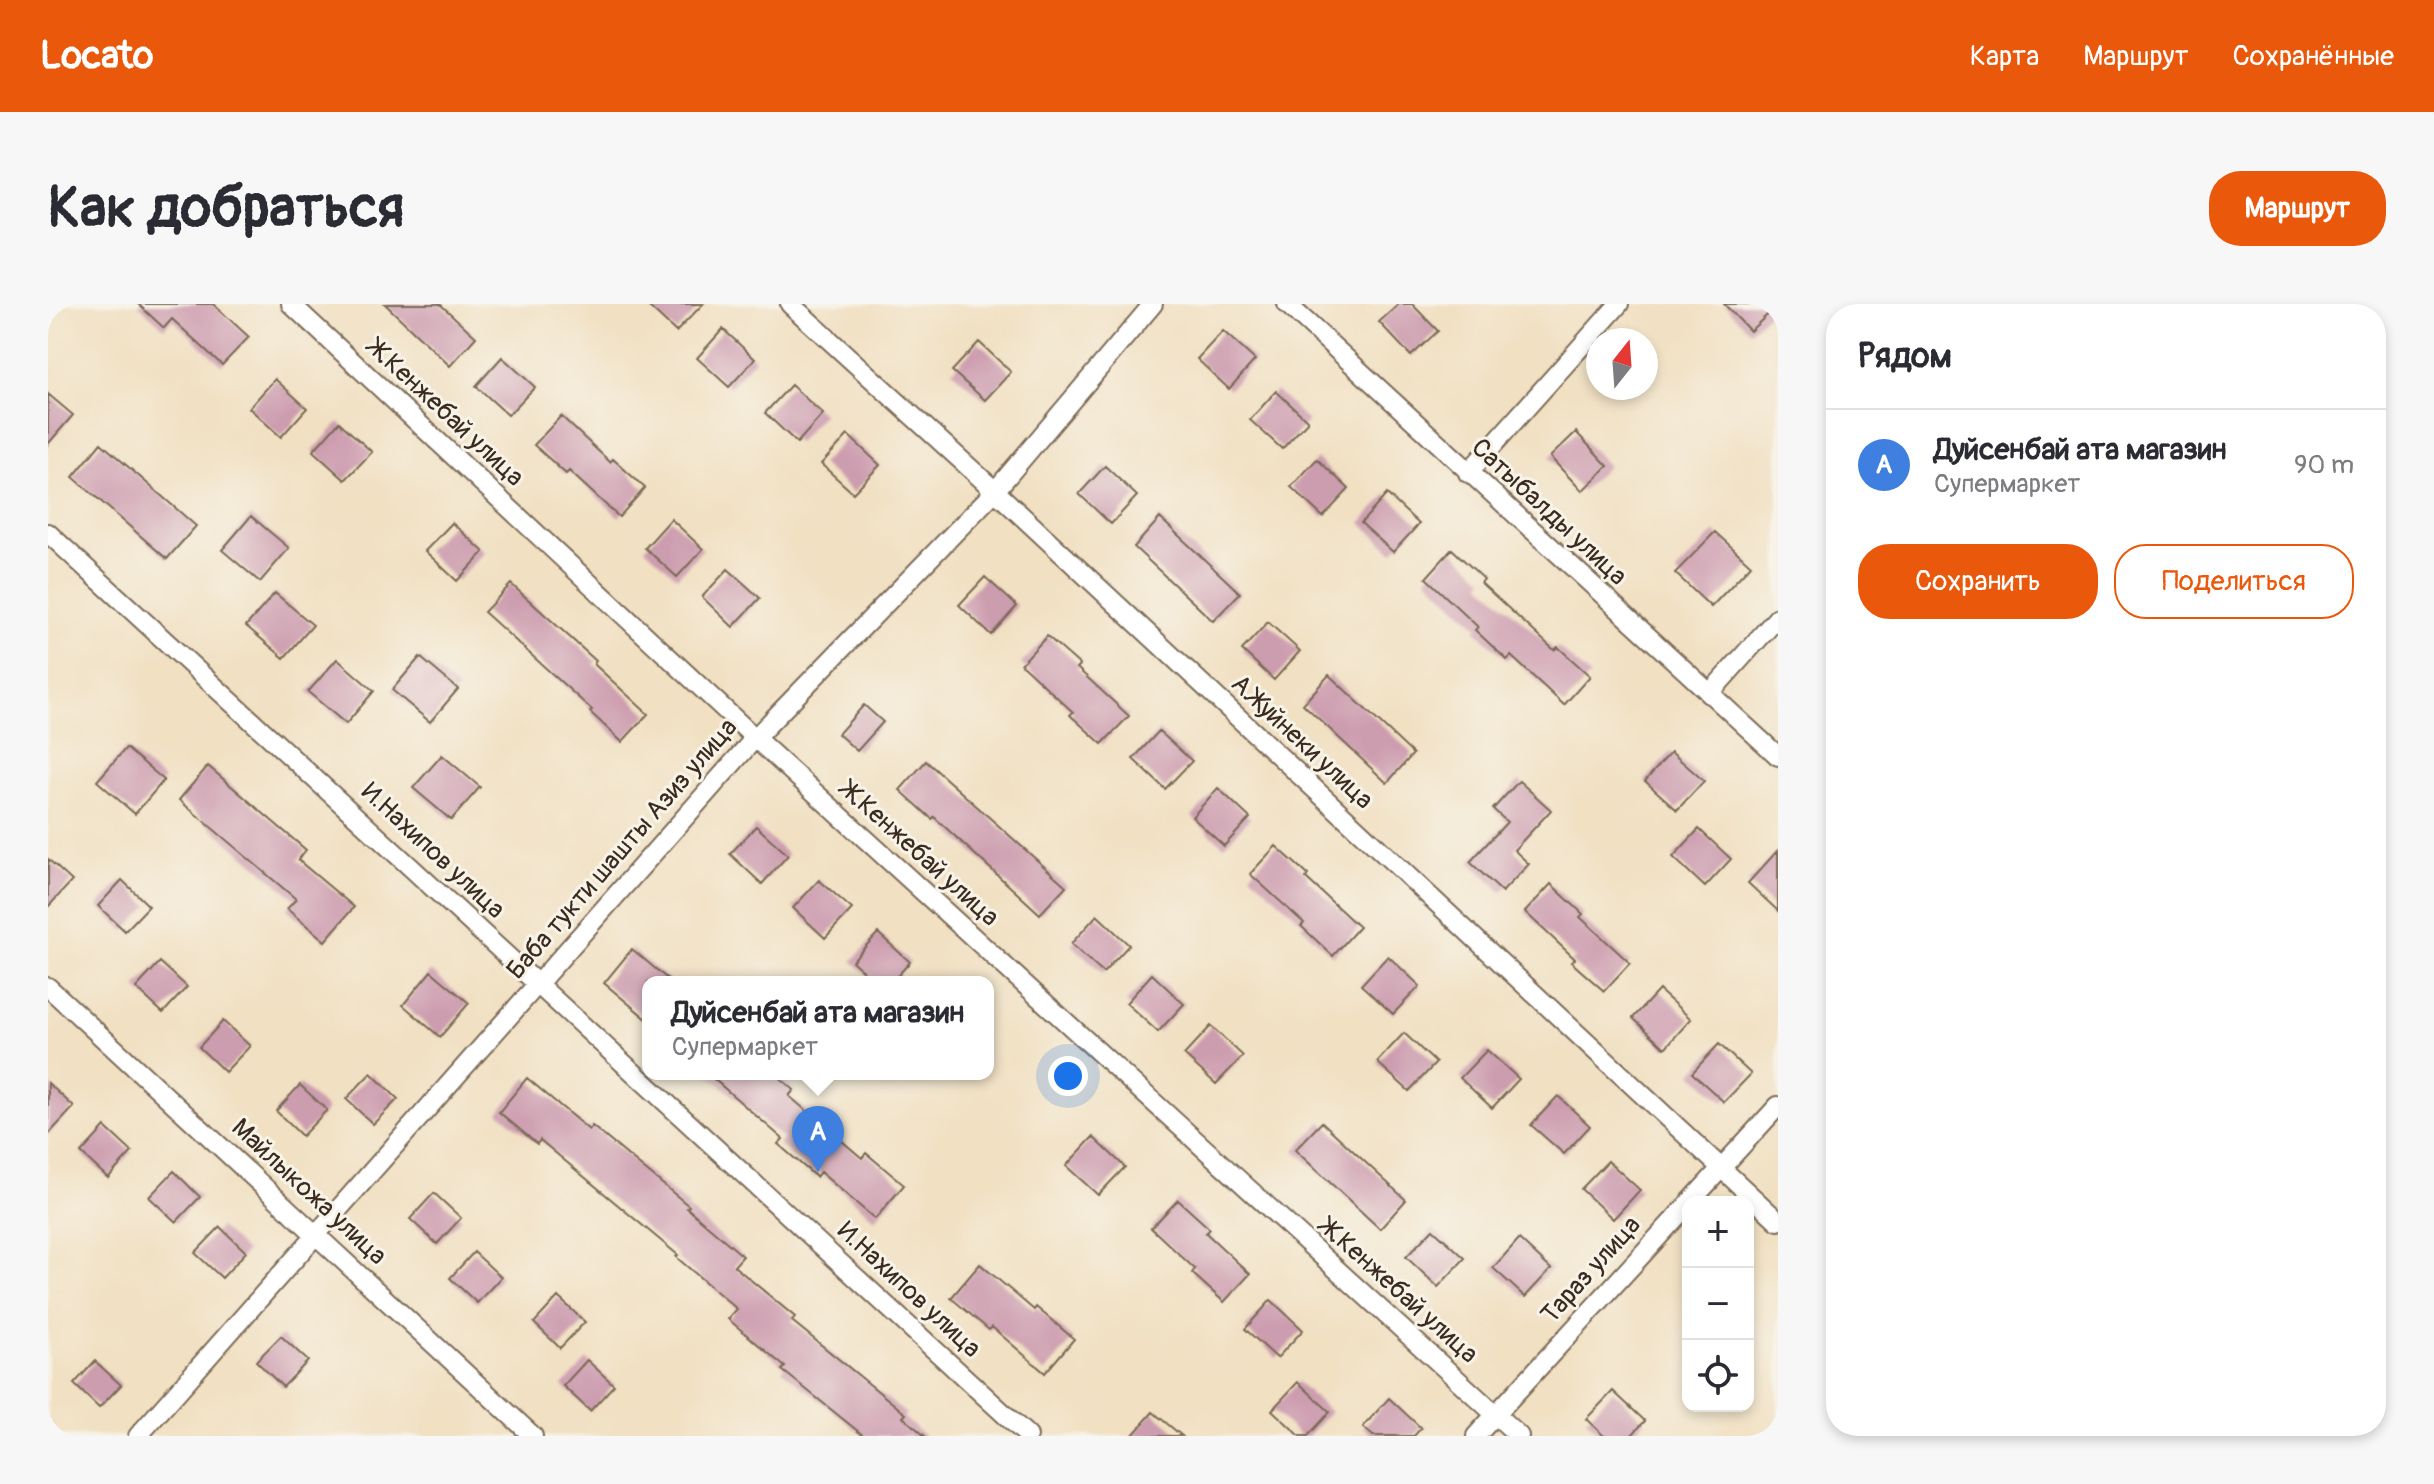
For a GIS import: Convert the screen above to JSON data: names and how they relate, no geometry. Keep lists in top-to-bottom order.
{
  "streets": {
    "street": [
      "Ж.Кенжебай улица",
      "Сатыбалды улица",
      "А.Жуйнеки улица",
      "Баба тукти шашты Азиз улица",
      "И.Нахипов улица",
      "Майлыкожа улица",
      "Тараз улица"
    ]
  },
  "crossings": [
    ["Ж.Кенжебай улица", "Баба тукти шашты Азиз улица"],
    ["Ж.Кенжебай улица", "Тараз улица"],
    ["А.Жуйнеки улица", "Баба тукти шашты Азиз улица"],
    ["А.Жуйнеки улица", "Тараз улица"],
    ["Баба тукти шашты Азиз улица", "И.Нахипов улица"],
    ["Баба тукти шашты Азиз улица", "Майлыкожа улица"]
  ],
  "north": "top",
  "page": {
    "header": "Locato",
    "nav": ["Карта", "Маршрут", "Сохранённые"],
    "buttons": [
      "Маршрут",
      ["Сохранить", "Поделиться"]
    ],
    "title": "Как добраться",
    "heading": "Рядом",
    "list": [
      {
        "mark": "A",
        "name": "Дуйсенбай ата магазин",
        "note": "Супермаркет",
        "value": "90 m"
      }
    ],
    "popup": ["Дуйсенбай ата магазин", "Супермаркет"],
    "pins": "A",
    "map_buttons": ["+", "−"]
  }
}
